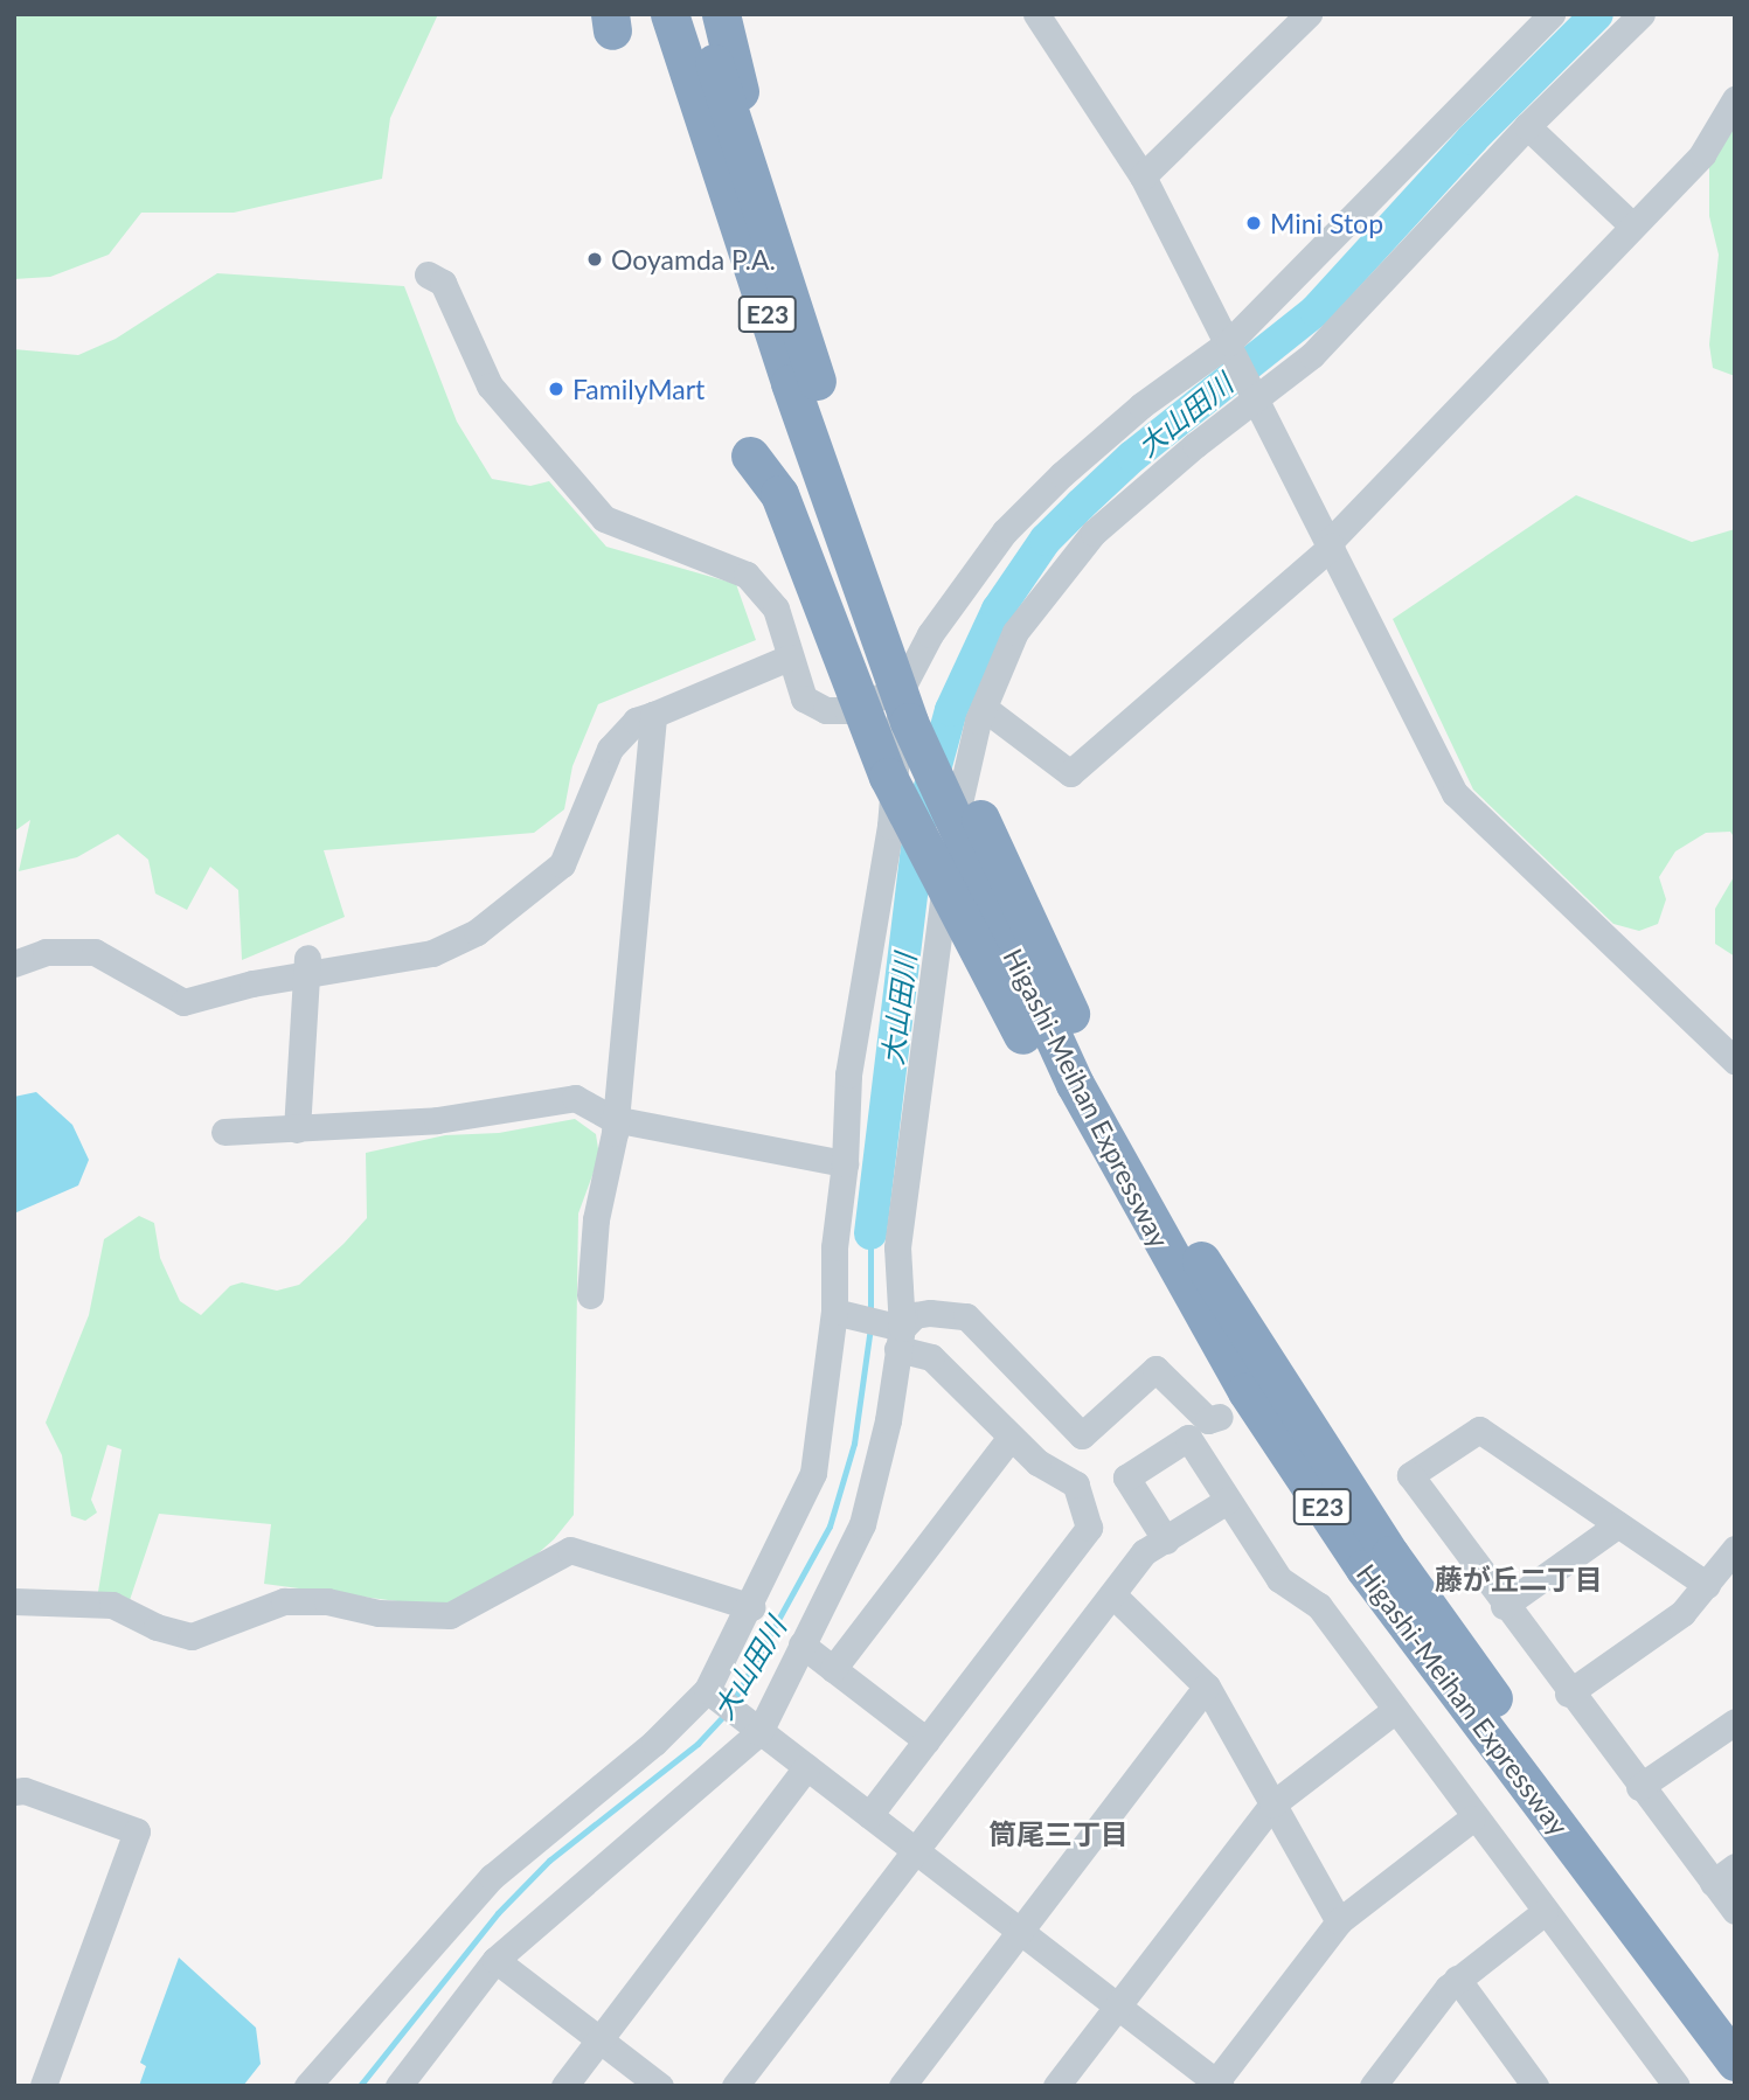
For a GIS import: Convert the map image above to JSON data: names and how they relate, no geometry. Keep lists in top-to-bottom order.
{
  "streets": {
    "highway": ["E23", "Higashi-Meihan Expressway"]
  },
  "districts": ["藤が丘二丁目", "筒尾三丁目"],
  "water": ["大山田川"],
  "places": ["Mini Stop", "Ooyamda P.A.", "FamilyMart"]
}
